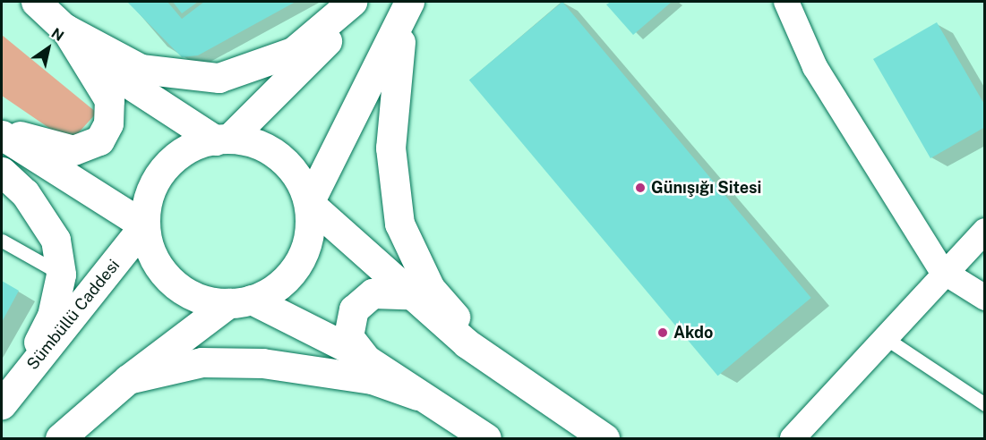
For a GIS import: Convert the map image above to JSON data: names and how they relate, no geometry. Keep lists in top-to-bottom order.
{
  "streets": {
    "main road": ["Sümbüllü Caddesi"]
  },
  "places": ["Günışığı Sitesi", "Akdo"],
  "north": "top right"
}
